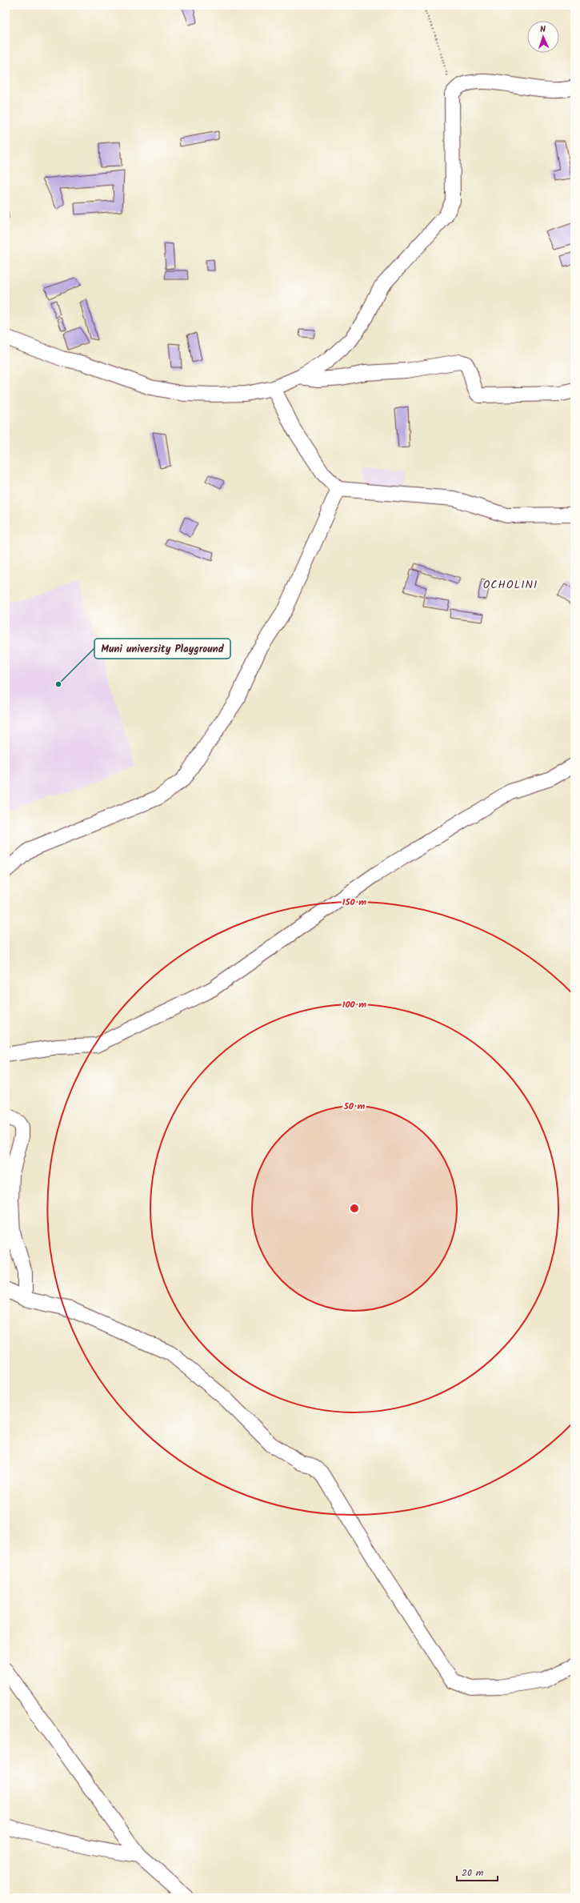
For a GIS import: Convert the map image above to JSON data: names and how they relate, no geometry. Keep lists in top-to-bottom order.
{
  "districts": ["OCHOLINI"],
  "places": ["Muni university Playground"],
  "scale_bar": "20 m",
  "north": "top",
  "rings": ["150 m", "100 m", "50 m"]
}
